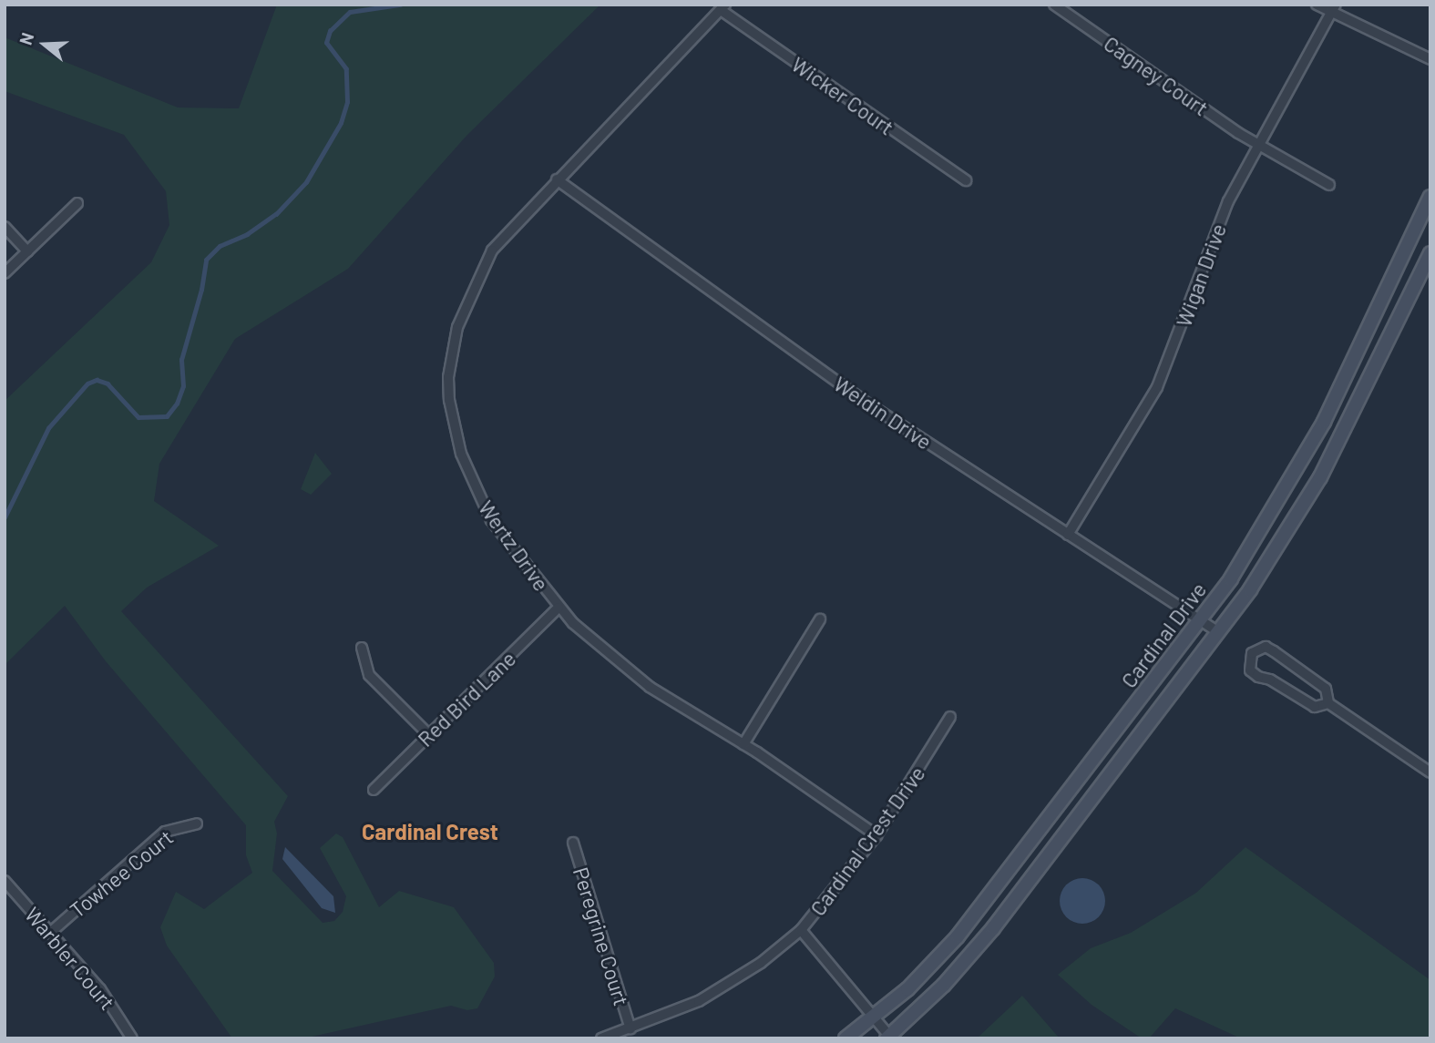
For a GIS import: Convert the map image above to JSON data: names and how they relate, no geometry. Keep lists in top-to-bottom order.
{
  "streets": {
    "main road": ["Cardinal Drive"],
    "street": [
      "Cagney Court",
      "Wicker Court",
      "Wigan Drive",
      "Weldin Drive",
      "Wertz Drive",
      "Red Bird Lane",
      "Cardinal Crest Drive",
      "Towhee Court",
      "Peregrine Court",
      "Warbler Court"
    ]
  },
  "crossings": [
    ["Cagney Court", "Wigan Drive"],
    ["Wicker Court", "Wertz Drive"],
    ["Wigan Drive", "Weldin Drive"],
    ["Weldin Drive", "Wertz Drive"],
    ["Weldin Drive", "Cardinal Drive"],
    ["Wertz Drive", "Red Bird Lane"],
    ["Wertz Drive", "Cardinal Crest Drive"],
    ["Cardinal Crest Drive", "Peregrine Court"],
    ["Towhee Court", "Warbler Court"]
  ],
  "districts": ["Cardinal Crest"],
  "north": "left"
}
